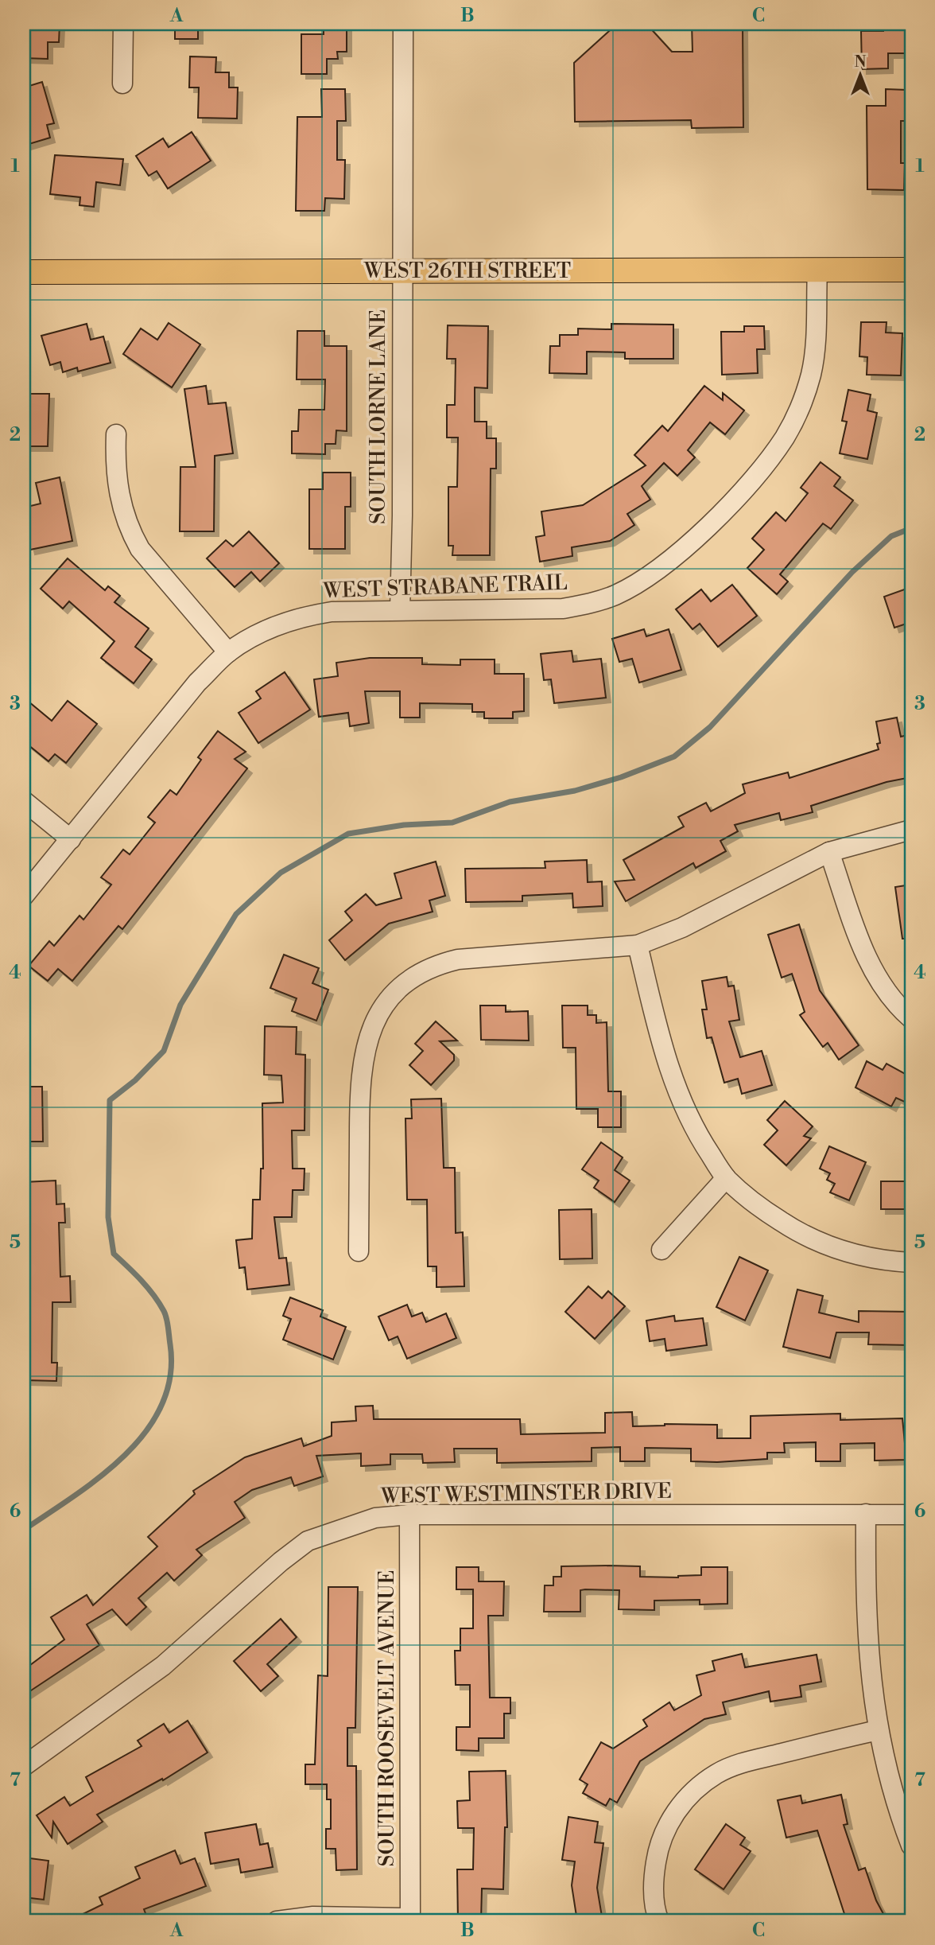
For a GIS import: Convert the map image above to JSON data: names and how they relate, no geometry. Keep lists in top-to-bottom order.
{
  "streets": {
    "main road": ["WEST 26TH STREET"],
    "street": [
      "SOUTH LORNE LANE",
      "WEST STRABANE TRAIL",
      "WEST WESTMINSTER DRIVE",
      "SOUTH ROOSEVELT AVENUE"
    ]
  },
  "crossings": [
    ["WEST 26TH STREET", "SOUTH LORNE LANE"],
    ["WEST 26TH STREET", "WEST STRABANE TRAIL"],
    ["SOUTH LORNE LANE", "WEST STRABANE TRAIL"],
    ["WEST WESTMINSTER DRIVE", "SOUTH ROOSEVELT AVENUE"]
  ],
  "north": "top",
  "grid": {
    "columns": ["A", "B", "C"],
    "rows": [
      "1",
      "2",
      "3",
      "4",
      "5",
      "6",
      "7"
    ]
  }
}
